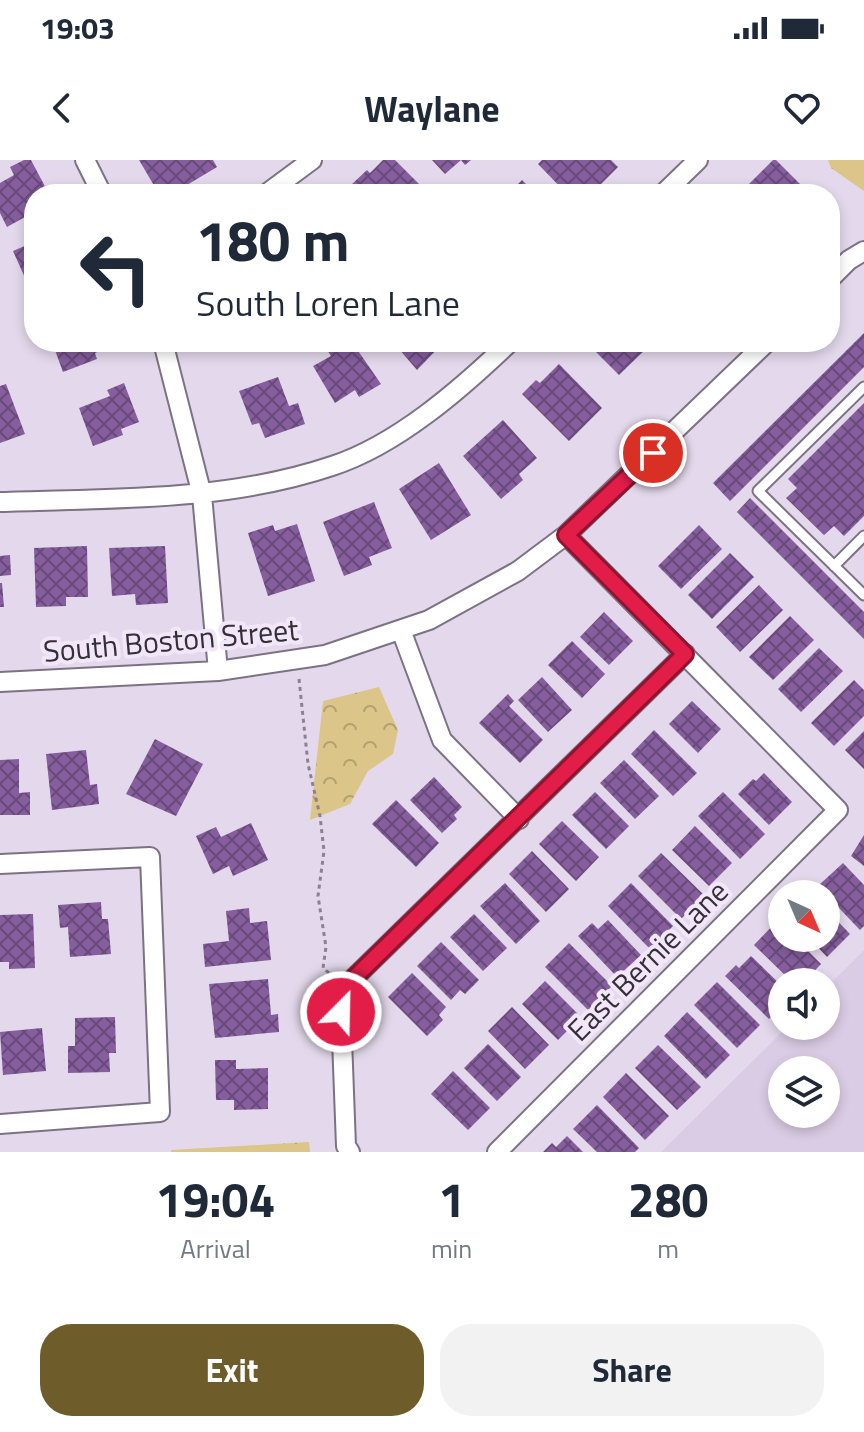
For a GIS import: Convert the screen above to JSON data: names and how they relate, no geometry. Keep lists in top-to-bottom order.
{
  "streets": {
    "street": ["South Boston Street", "East Bernie Lane"]
  },
  "north": "bottom right",
  "page": {
    "status": "19:03",
    "header": "Waylane",
    "turn": ["180 m", "South Loren Lane"],
    "eta": [
      "19:04",
      "Arrival",
      "1",
      "min",
      "280",
      "m"
    ],
    "buttons": ["Exit", "Share"]
  }
}
